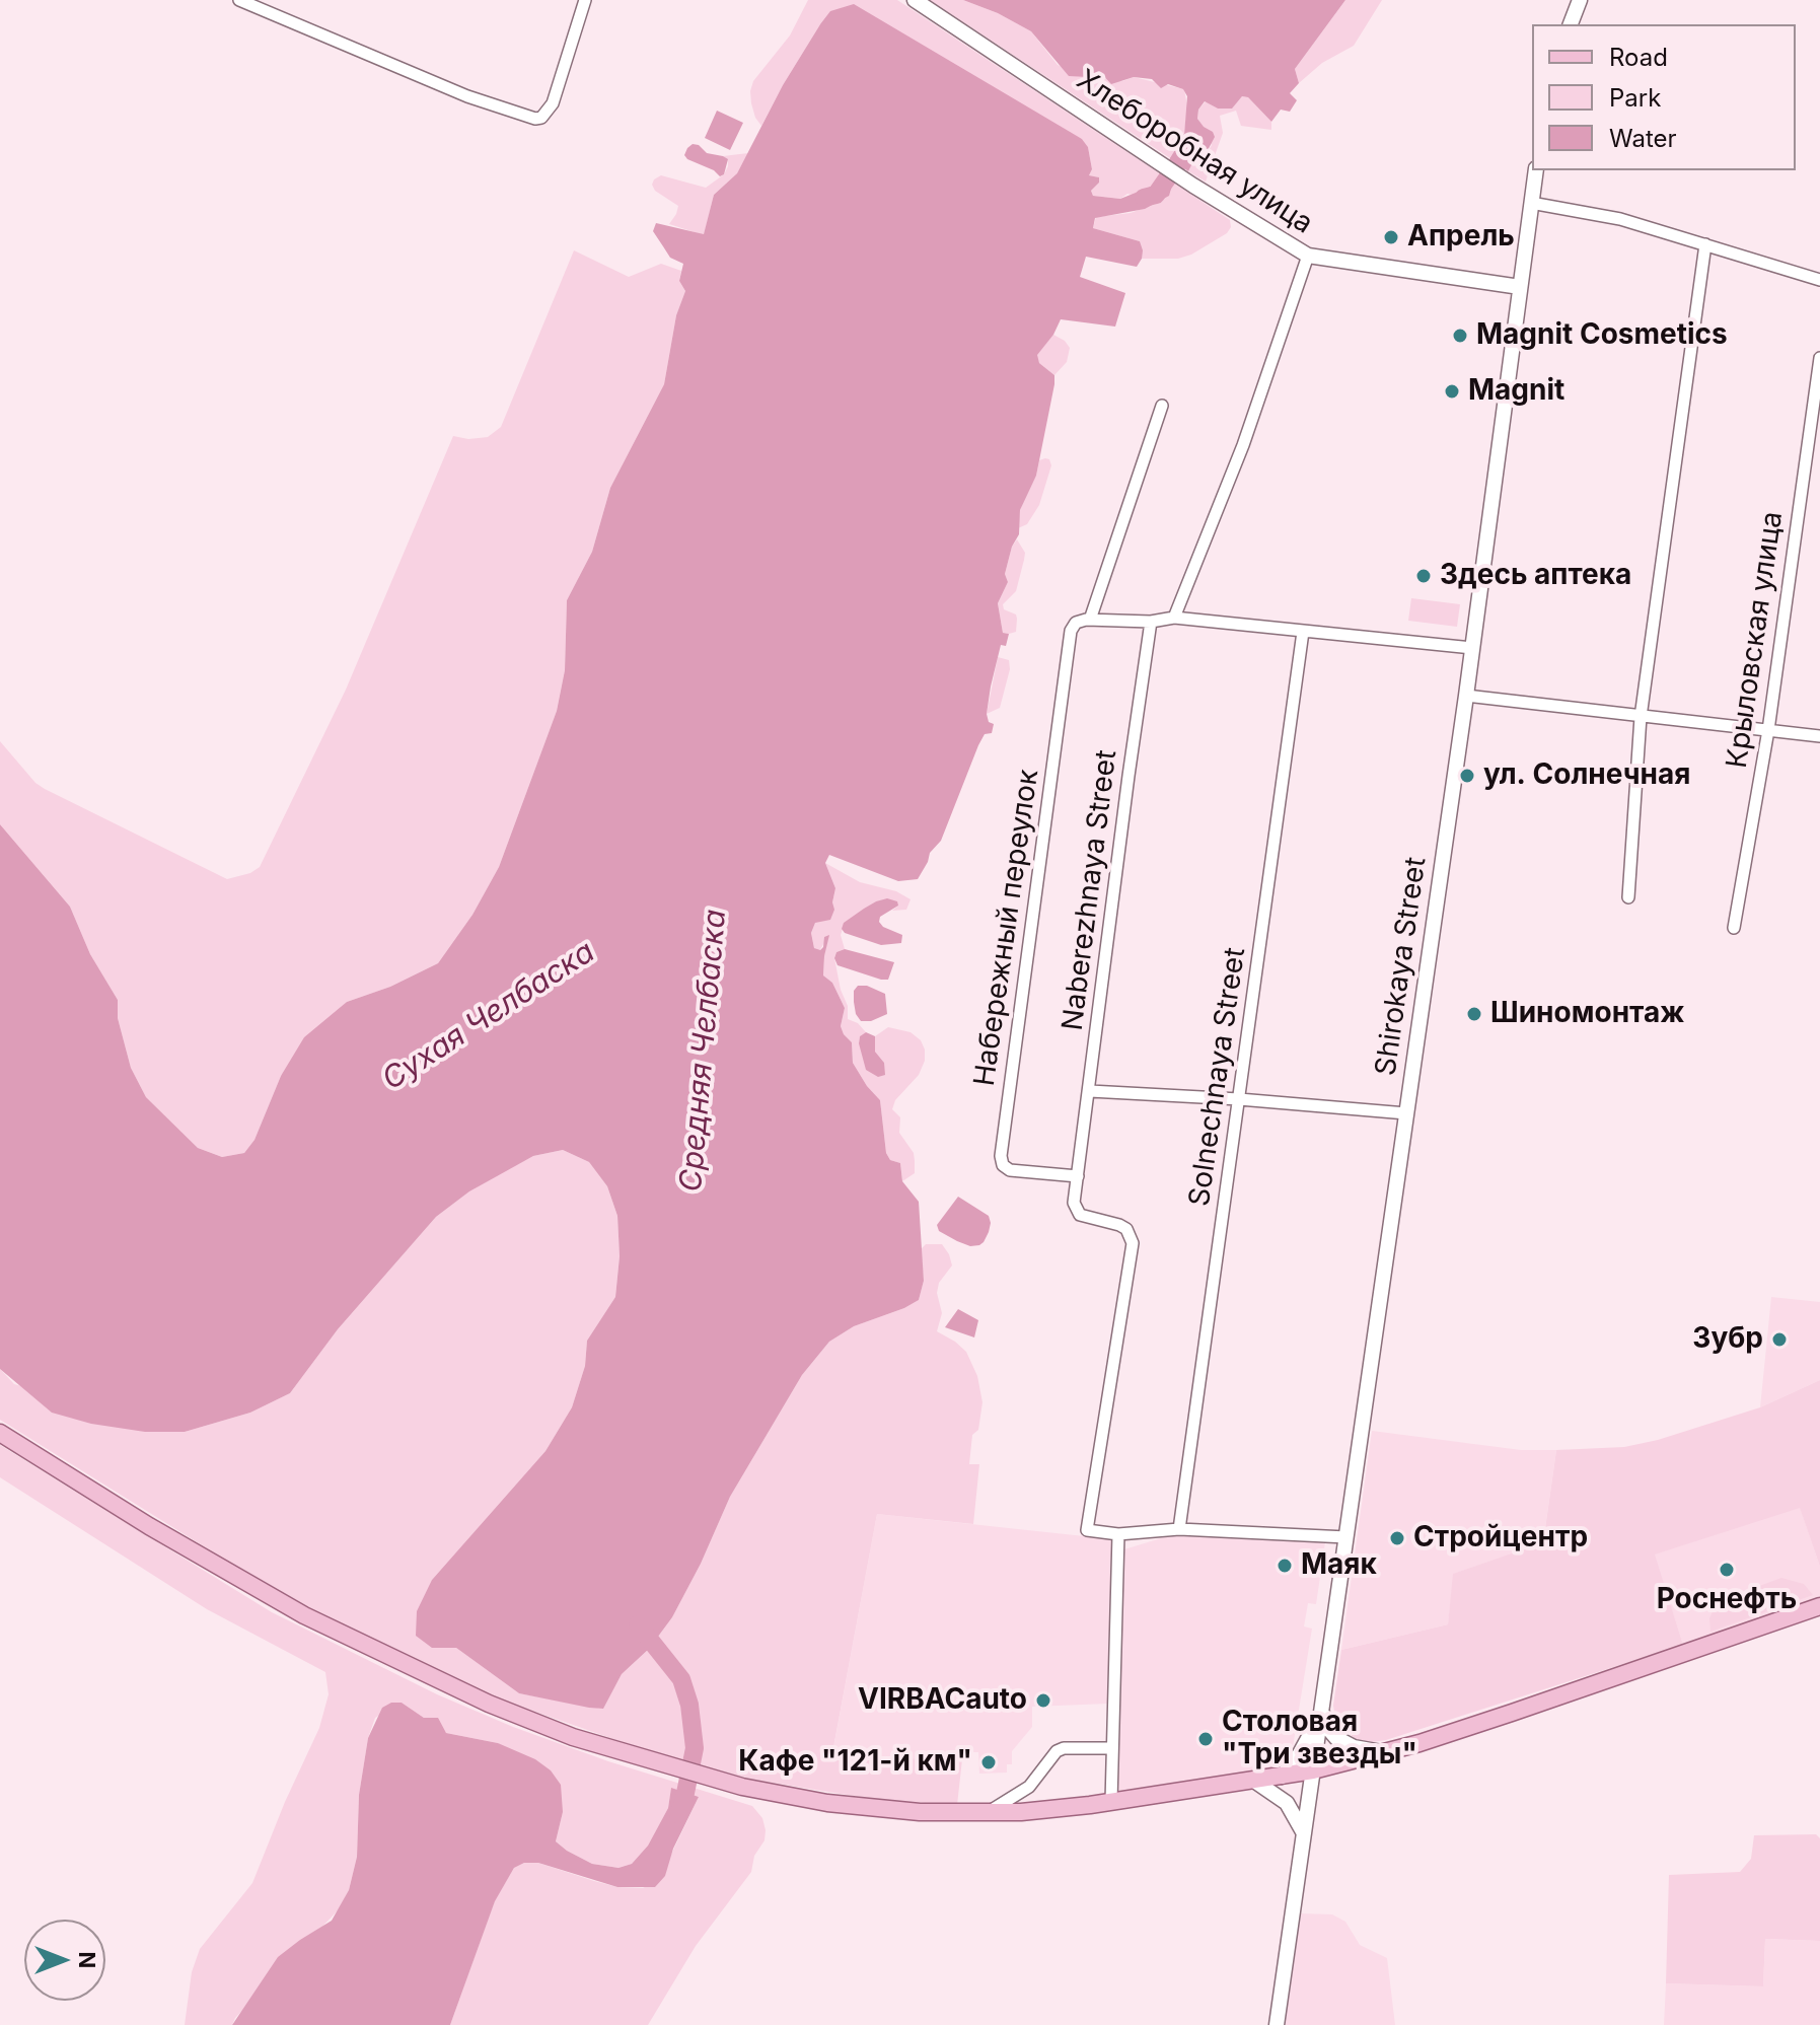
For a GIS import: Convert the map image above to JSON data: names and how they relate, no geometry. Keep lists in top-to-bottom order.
{
  "streets": {
    "street": [
      "Хлеборобная улица",
      "Крыловская улица",
      "Naberezhnaya Street",
      "Набережный переулок",
      "Shirokaya Street",
      "Solnechnaya Street"
    ]
  },
  "crossings": [
    ["Хлеборобная улица", "Shirokaya Street"],
    ["Naberezhnaya Street", "Набережный переулок"]
  ],
  "water": ["Сухая Челбаска", "Средняя Челбаска"],
  "places": [
    "Апрель",
    "Magnit Cosmetics",
    "Magnit",
    "Здесь аптека",
    "ул. Солнечная",
    "Шиномонтаж",
    "Зубр",
    "Стройцентр",
    "Маяк",
    "Роснефть",
    "VIRBACauto",
    "Столовая \"Три звезды\"",
    "Кафе \"121-й км\""
  ],
  "legend": ["Road", "Park", "Water"],
  "north": "right"
}
